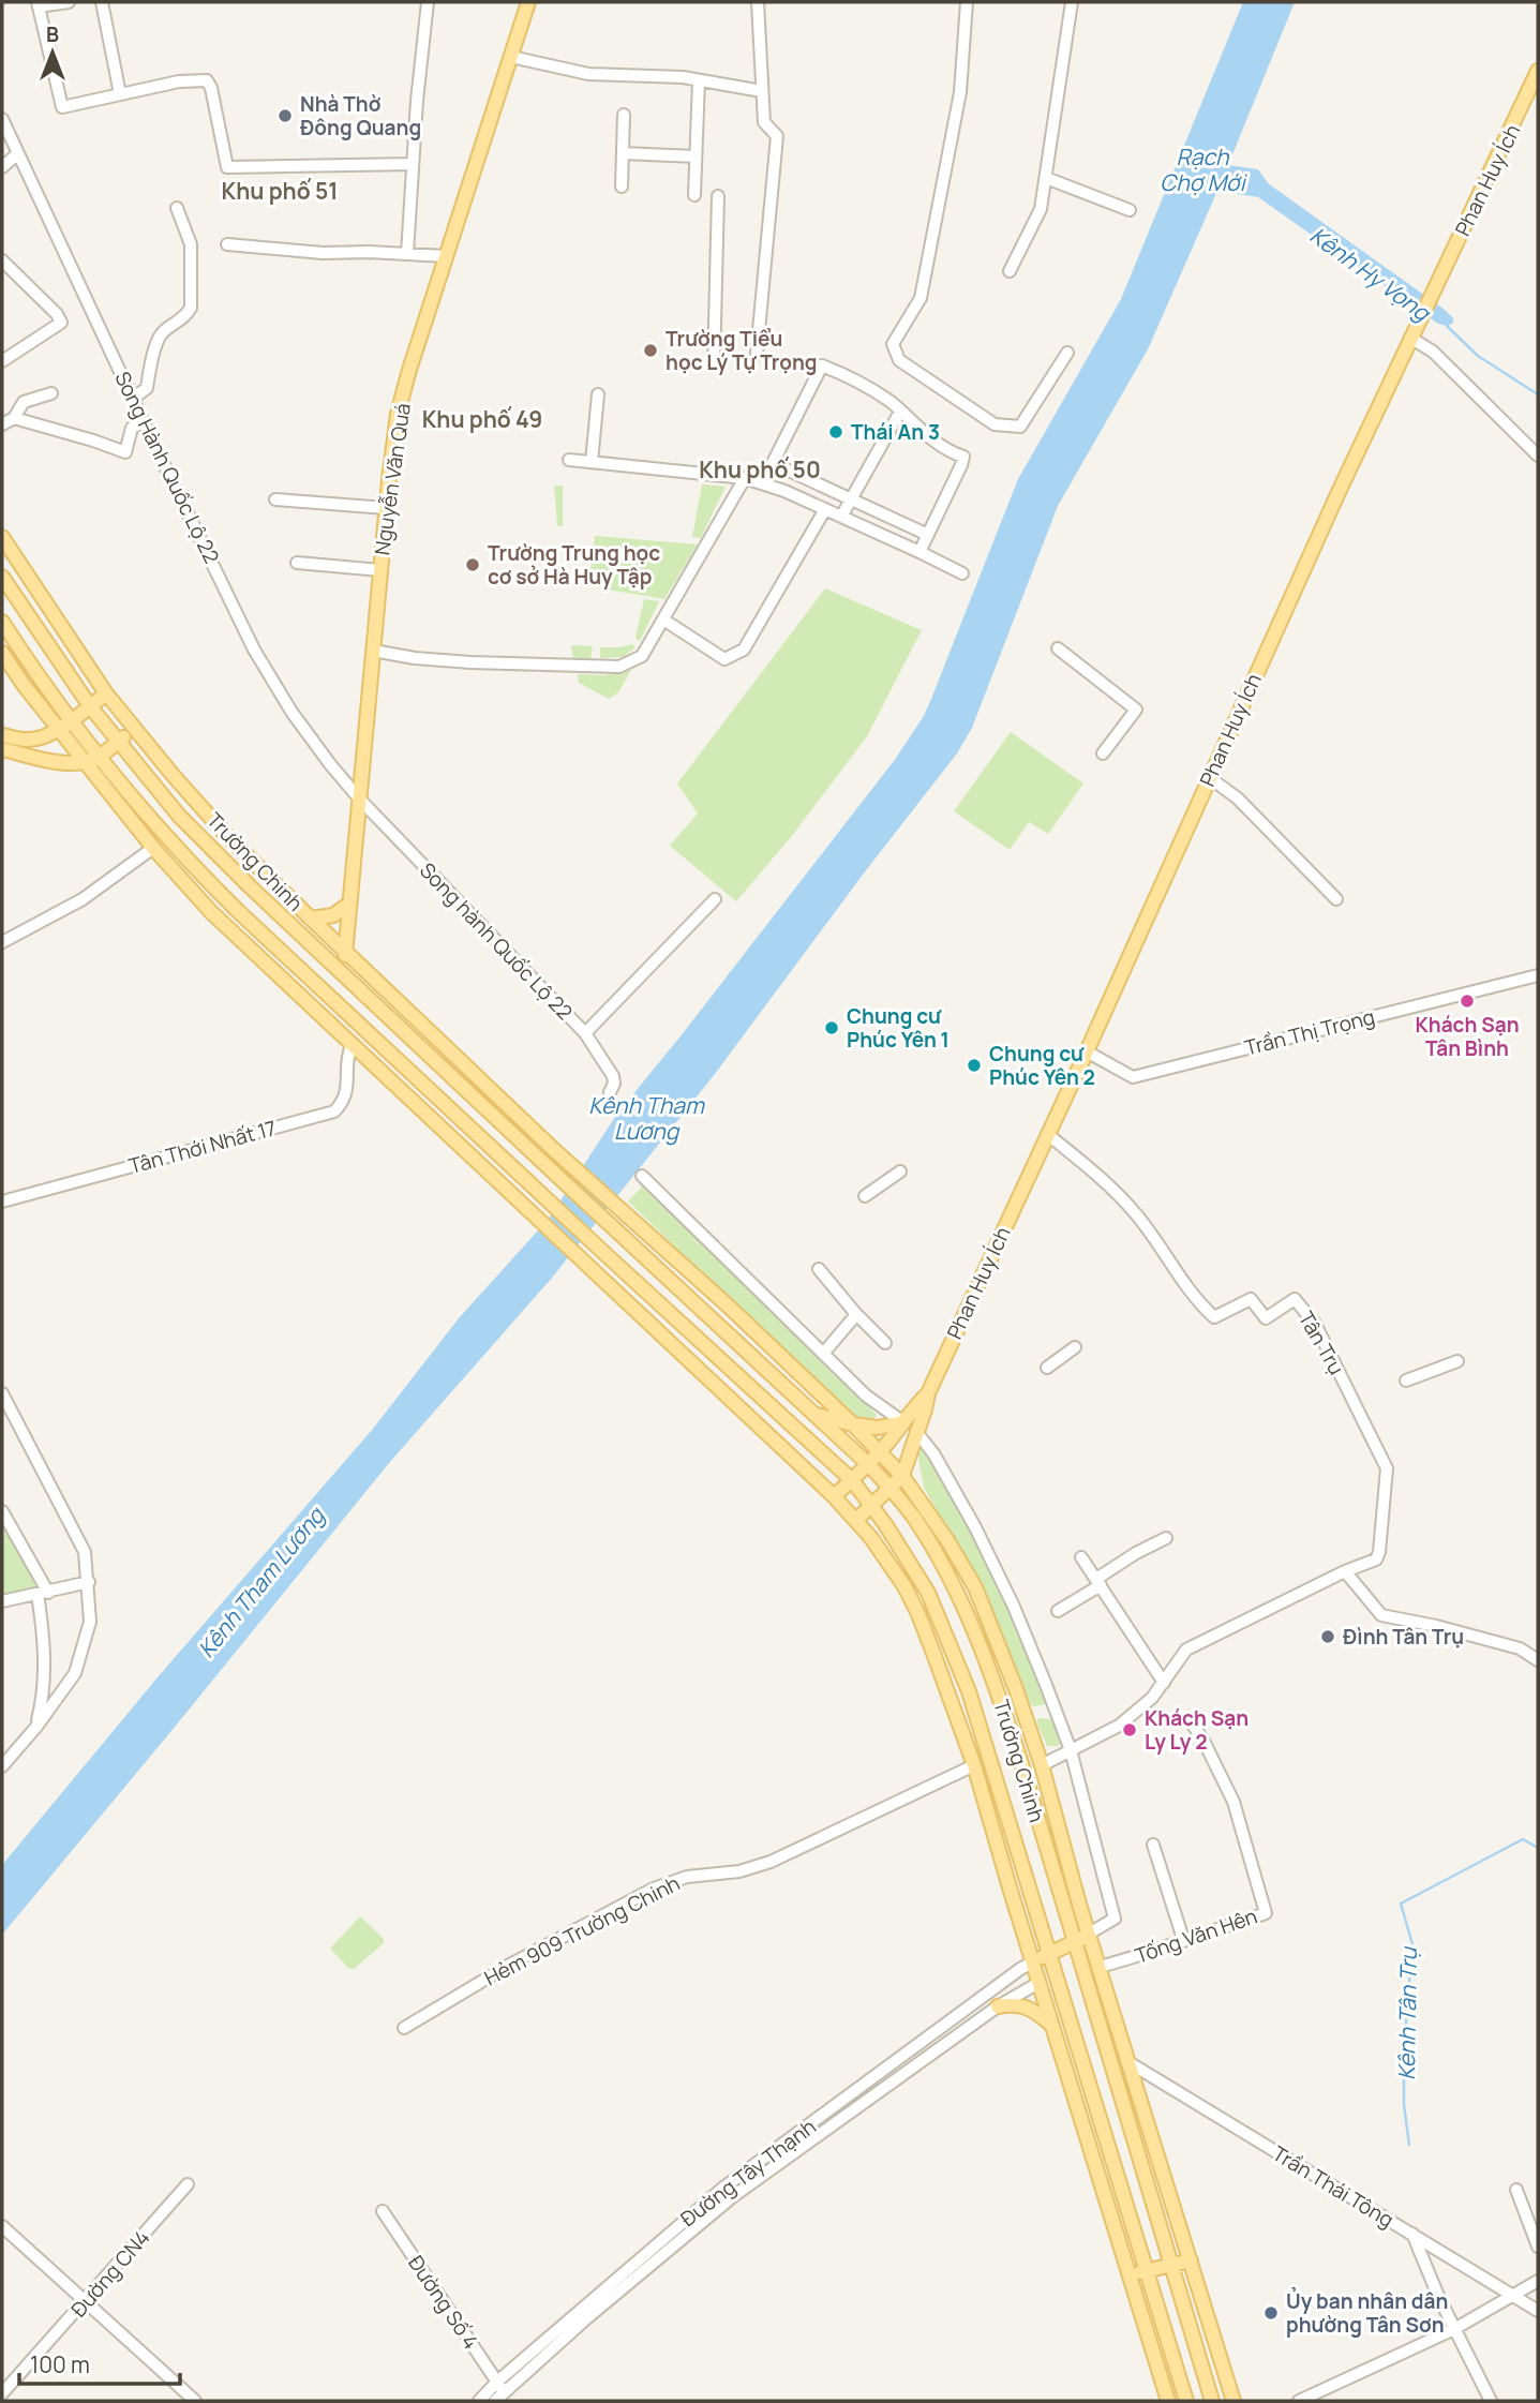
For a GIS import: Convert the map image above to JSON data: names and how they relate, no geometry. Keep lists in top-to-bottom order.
{
  "streets": {
    "main road": ["Phan Huy Ích", "Nguyễn Văn Quá", "Trường Chinh"],
    "street": [
      "Song Hành Quốc Lộ 22",
      "Song hành Quốc Lộ 22",
      "Trần Thị Trọng",
      "Tân Thới Nhất 17",
      "Tân Trụ",
      "Hẻm 909 Trường Chinh",
      "Tống Văn Hên",
      "Đường Tây Thạnh",
      "Trần Thái Tông",
      "Đường CN4",
      "Đường Số 4"
    ]
  },
  "crossings": [
    ["Phan Huy Ích", "Trần Thị Trọng"],
    ["Phan Huy Ích", "Tân Trụ"],
    ["Song Hành Quốc Lộ 22", "Nguyễn Văn Quá"],
    ["Song Hành Quốc Lộ 22", "Song hành Quốc Lộ 22"],
    ["Nguyễn Văn Quá", "Trường Chinh"],
    ["Nguyễn Văn Quá", "Song hành Quốc Lộ 22"],
    ["Trường Chinh", "Tống Văn Hên"],
    ["Trường Chinh", "Trần Thái Tông"],
    ["Đường Tây Thạnh", "Đường Số 4"]
  ],
  "districts": ["Khu phố 51", "Khu phố 49", "Khu phố 50"],
  "water": [
    "Rạch Chợ Mới",
    "Kênh Hy Vọng",
    "Kênh Tham Lương",
    "Kênh Tân Trụ"
  ],
  "places": [
    "Nhà Thờ Đông Quang",
    "Trường Tiểu học Lý Tự Trọng",
    "Thái An 3",
    "Trường Trung học cơ sở Hà Huy Tập",
    "Khách Sạn Tân Bình",
    "Chung cư Phúc Yên 1",
    "Chung cư Phúc Yên 2",
    "Đình Tân Trụ",
    "Khách Sạn Ly Ly 2",
    "Ủy ban nhân dân phường Tân Sơn"
  ],
  "scale_bar": "100 m",
  "north": "top"
}
